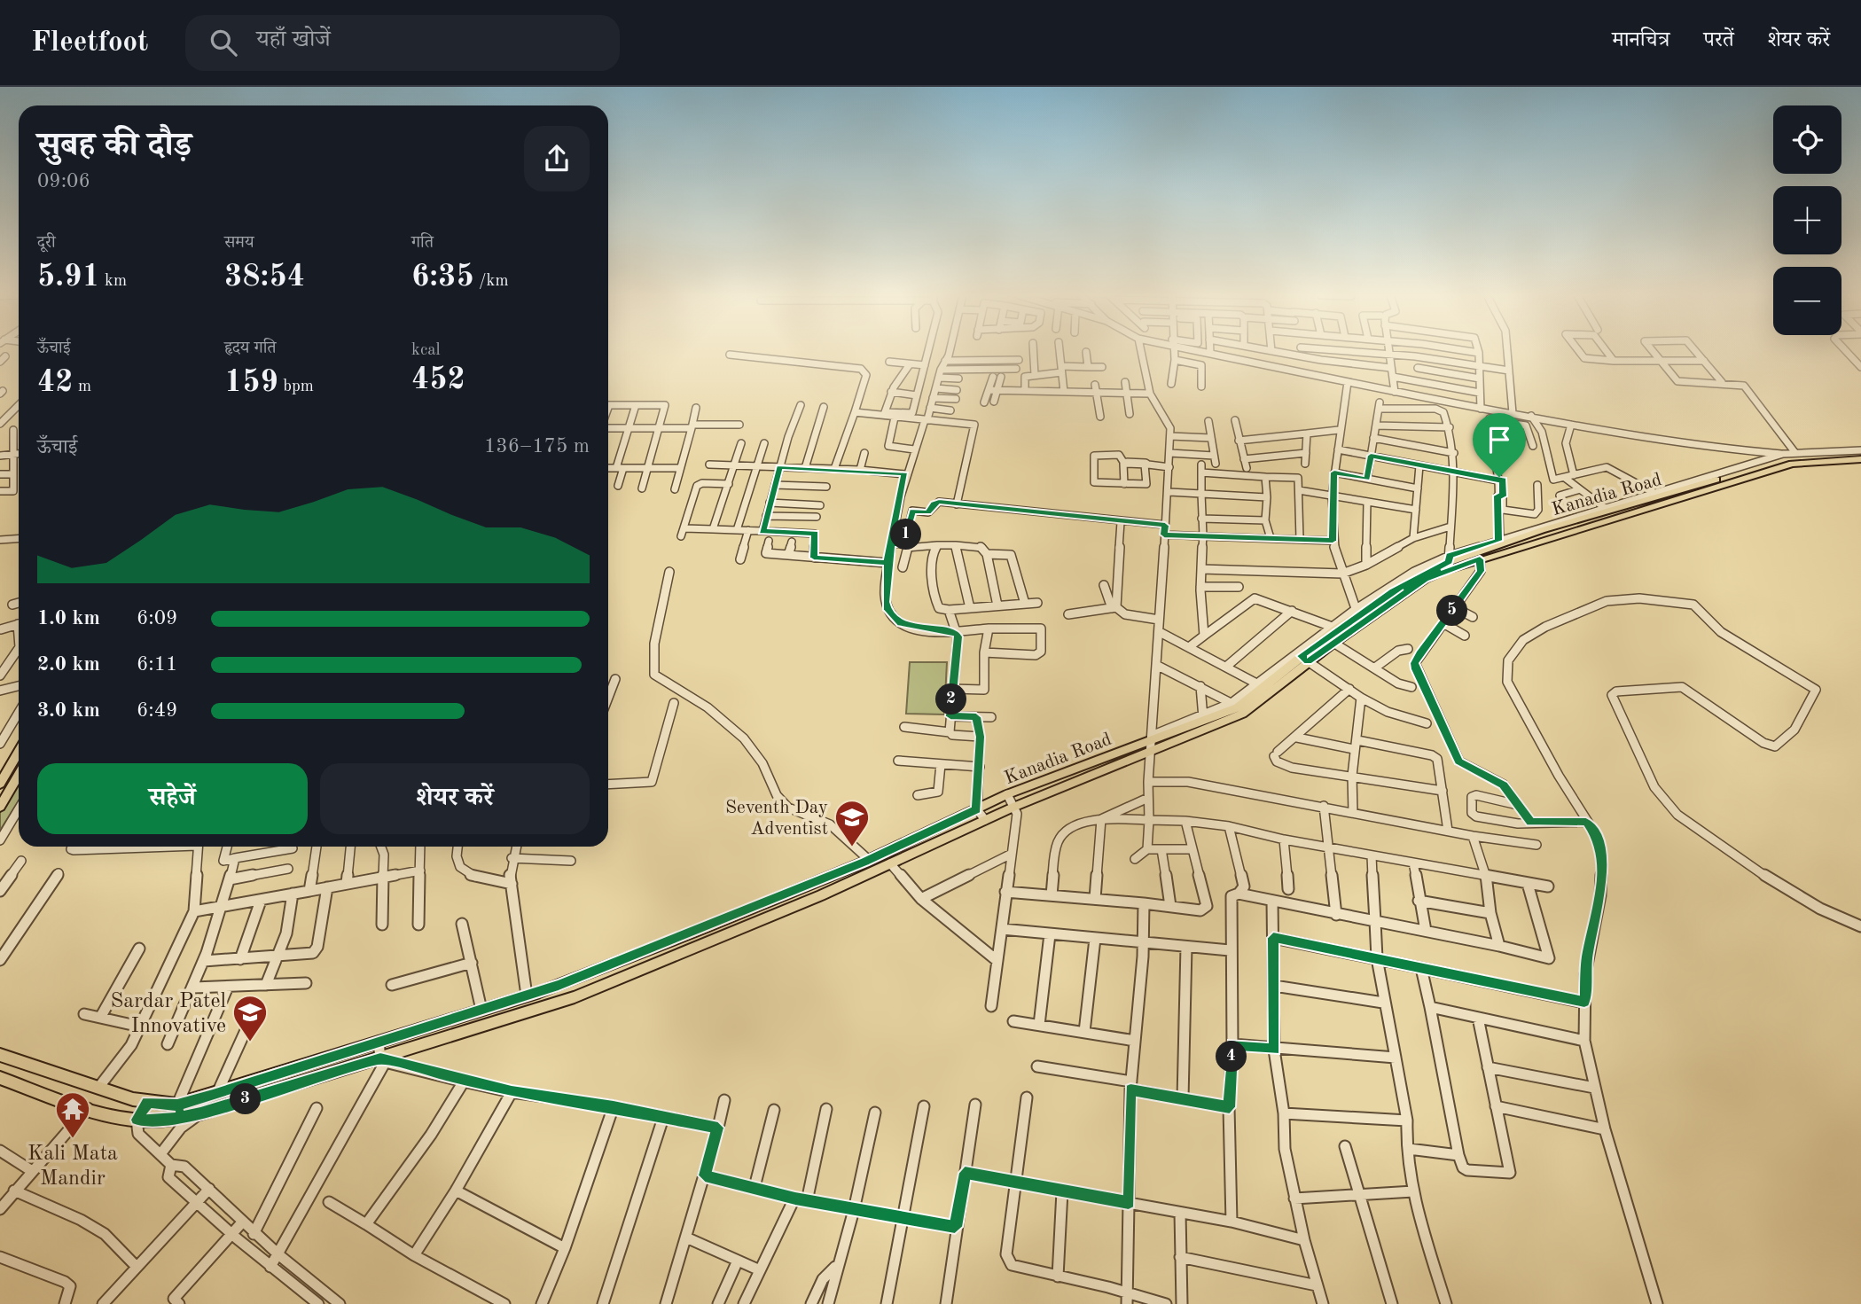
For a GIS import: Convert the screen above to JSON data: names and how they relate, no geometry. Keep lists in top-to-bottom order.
{
  "streets": {
    "main road": ["Kanadia Road"]
  },
  "places": {
    "school or university": ["Seventh Day Adventist", "Sardar Patel Innovative"],
    "temple": ["Kali Mata Mandir"]
  },
  "page": {
    "header": "Fleetfoot",
    "search": "यहाँ खोजें",
    "nav": ["मानचित्र", "परतें", "शेयर करें"],
    "map_buttons": ["+", "−"],
    "heading": ["सुबह की दौड़", "09:06"],
    "stats": [
      ["दूरी", "5.91 km"],
      ["समय", "38:54"],
      ["गति", "6:35 /km"],
      ["ऊँचाई", "42 m"],
      ["हृदय गति", "159 bpm"],
      ["kcal", "452"]
    ],
    "chart": ["ऊँचाई", "136–175 m"],
    "pins": [
      "1",
      "5",
      "2",
      "4",
      "3"
    ],
    "list": [
      {
        "name": "1.0 km",
        "note": "6:09"
      },
      {
        "name": "2.0 km",
        "note": "6:11"
      },
      {
        "name": "3.0 km",
        "note": "6:49"
      }
    ],
    "buttons": ["सहेजें", "शेयर करें"]
  }
}
